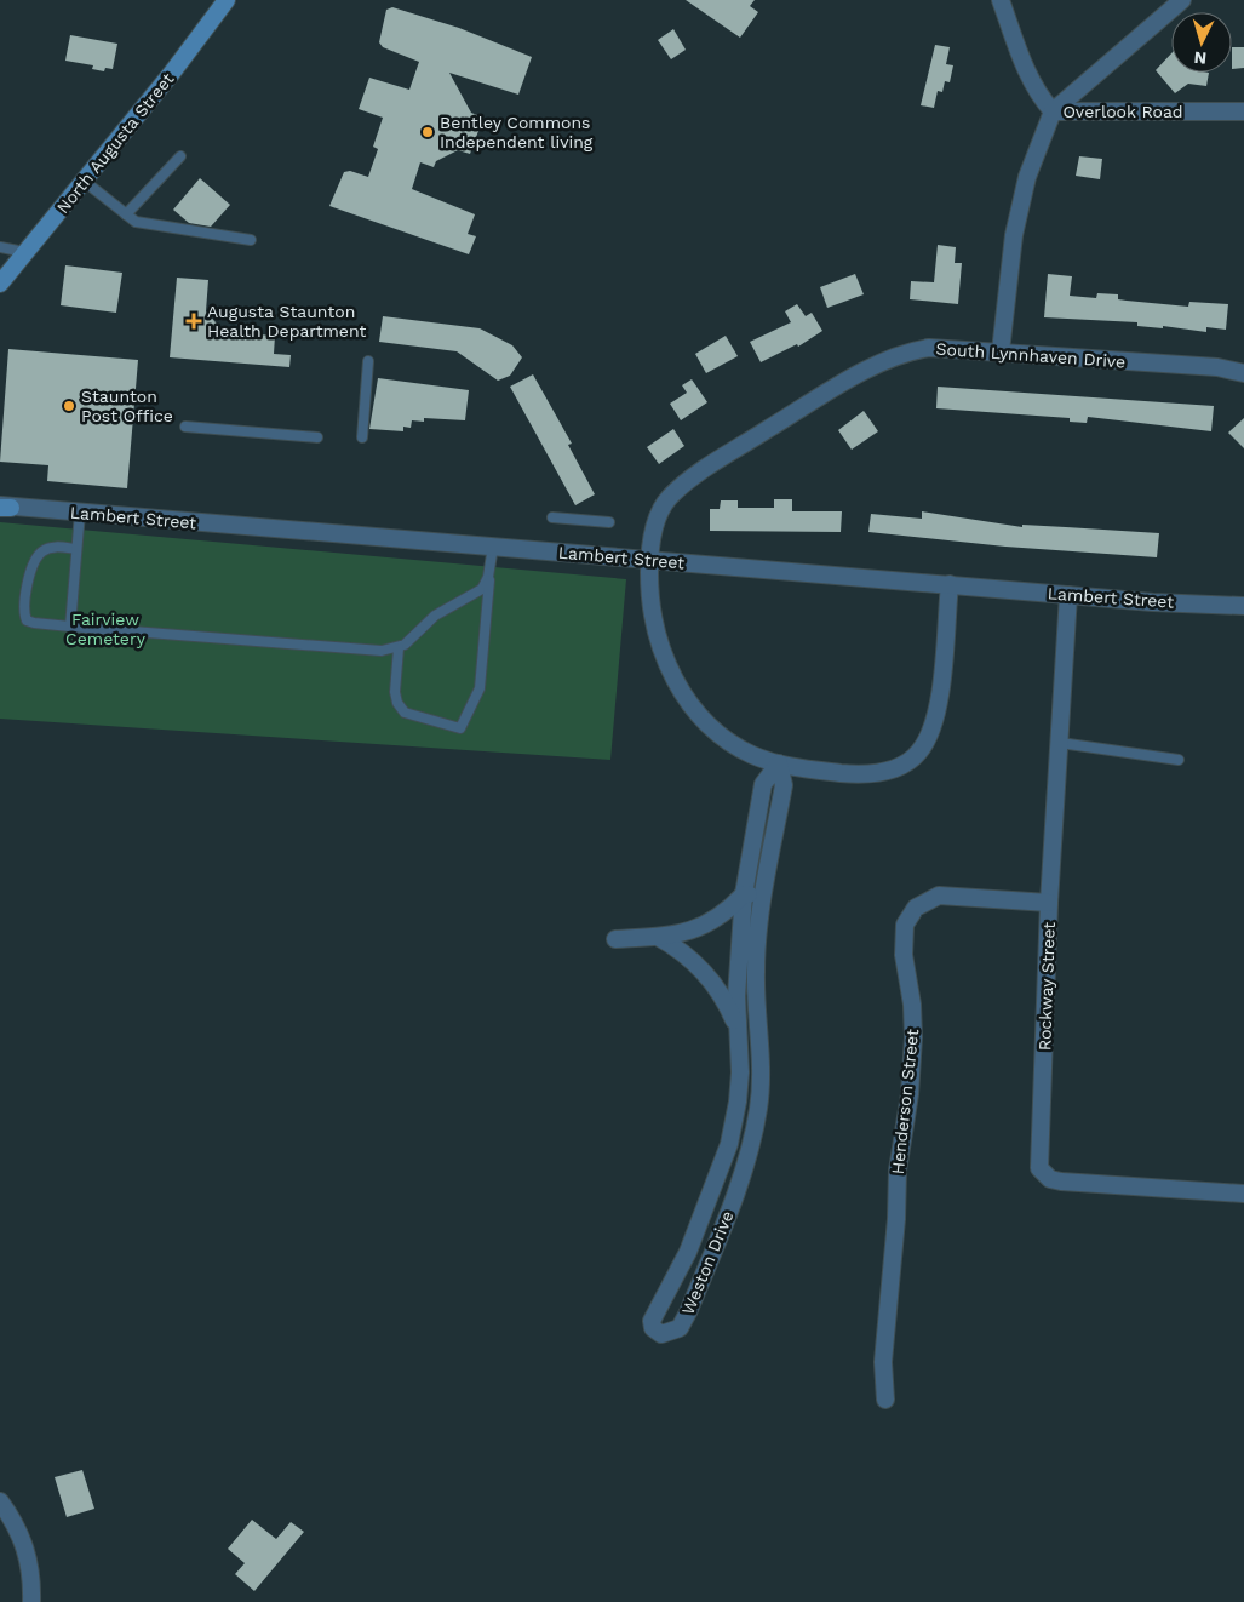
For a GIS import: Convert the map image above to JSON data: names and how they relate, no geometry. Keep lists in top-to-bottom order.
{
  "streets": {
    "main road": ["North Augusta Street"],
    "street": [
      "Overlook Road",
      "South Lynnhaven Drive",
      "Lambert Street",
      "Rockway Street",
      "Henderson Street",
      "Weston Drive"
    ]
  },
  "crossings": [
    ["South Lynnhaven Drive", "Lambert Street"],
    ["South Lynnhaven Drive", "Weston Drive"],
    ["Lambert Street", "Rockway Street"],
    ["Rockway Street", "Henderson Street"]
  ],
  "parks": ["Fairview Cemetery"],
  "places": {
    "other": ["Bentley Commons Independent living", "Staunton Post Office"],
    "health": ["Augusta Staunton Health Department"]
  },
  "north": "bottom"
}
